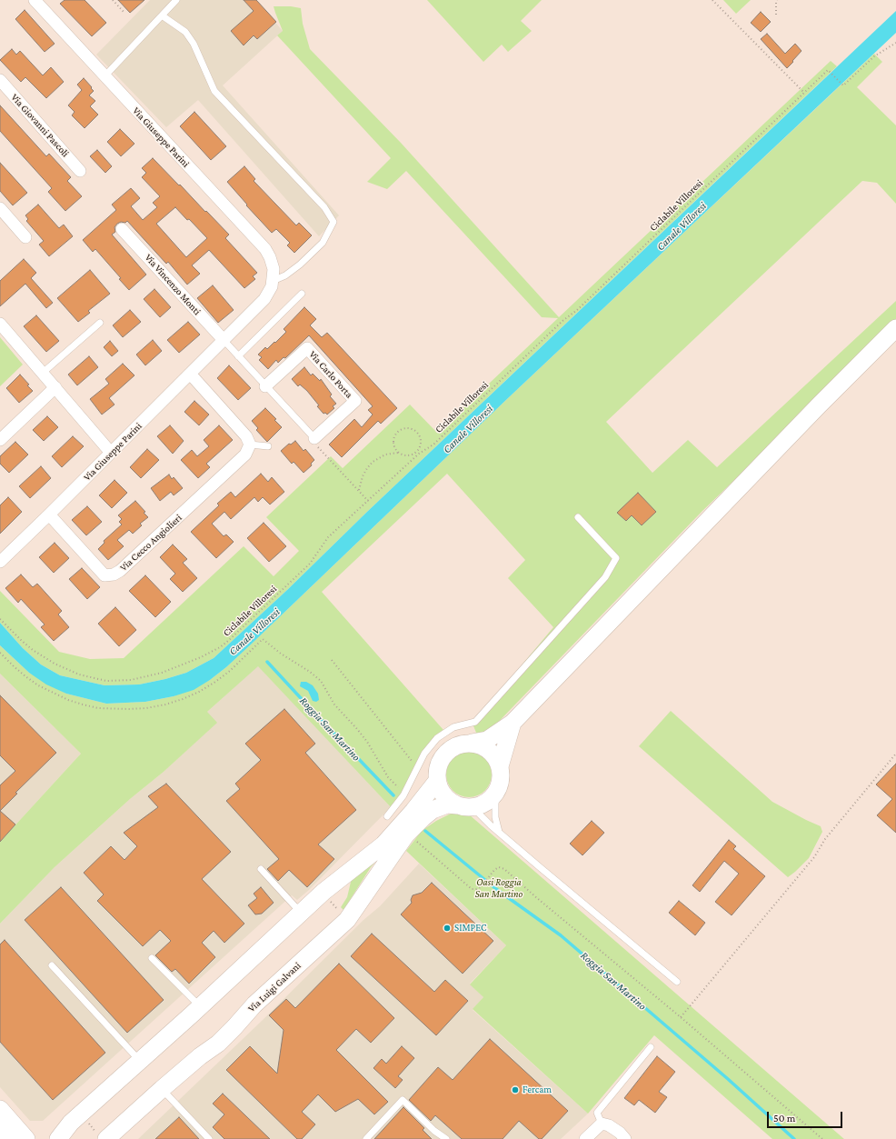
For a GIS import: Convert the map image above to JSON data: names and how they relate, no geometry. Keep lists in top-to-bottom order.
{
  "streets": {
    "main road": ["Via Luigi Galvani"],
    "street": [
      "Via Giovanni Pascoli",
      "Via Giuseppe Parini",
      "Via Vincenzo Monti",
      "Via Carlo Porta",
      "Via Cecco Angiolieri"
    ],
    "path": ["Ciclabile Villoresi"]
  },
  "crossings": [
    ["Via Giuseppe Parini", "Via Vincenzo Monti"],
    ["Via Giuseppe Parini", "Via Cecco Angiolieri"]
  ],
  "water": ["Canale Villoresi", "Roggia San Martino"],
  "parks": ["Oasi Roggia San Martino"],
  "places": ["SIMPEC", "Fercam"],
  "scale_bar": "50 m"
}
